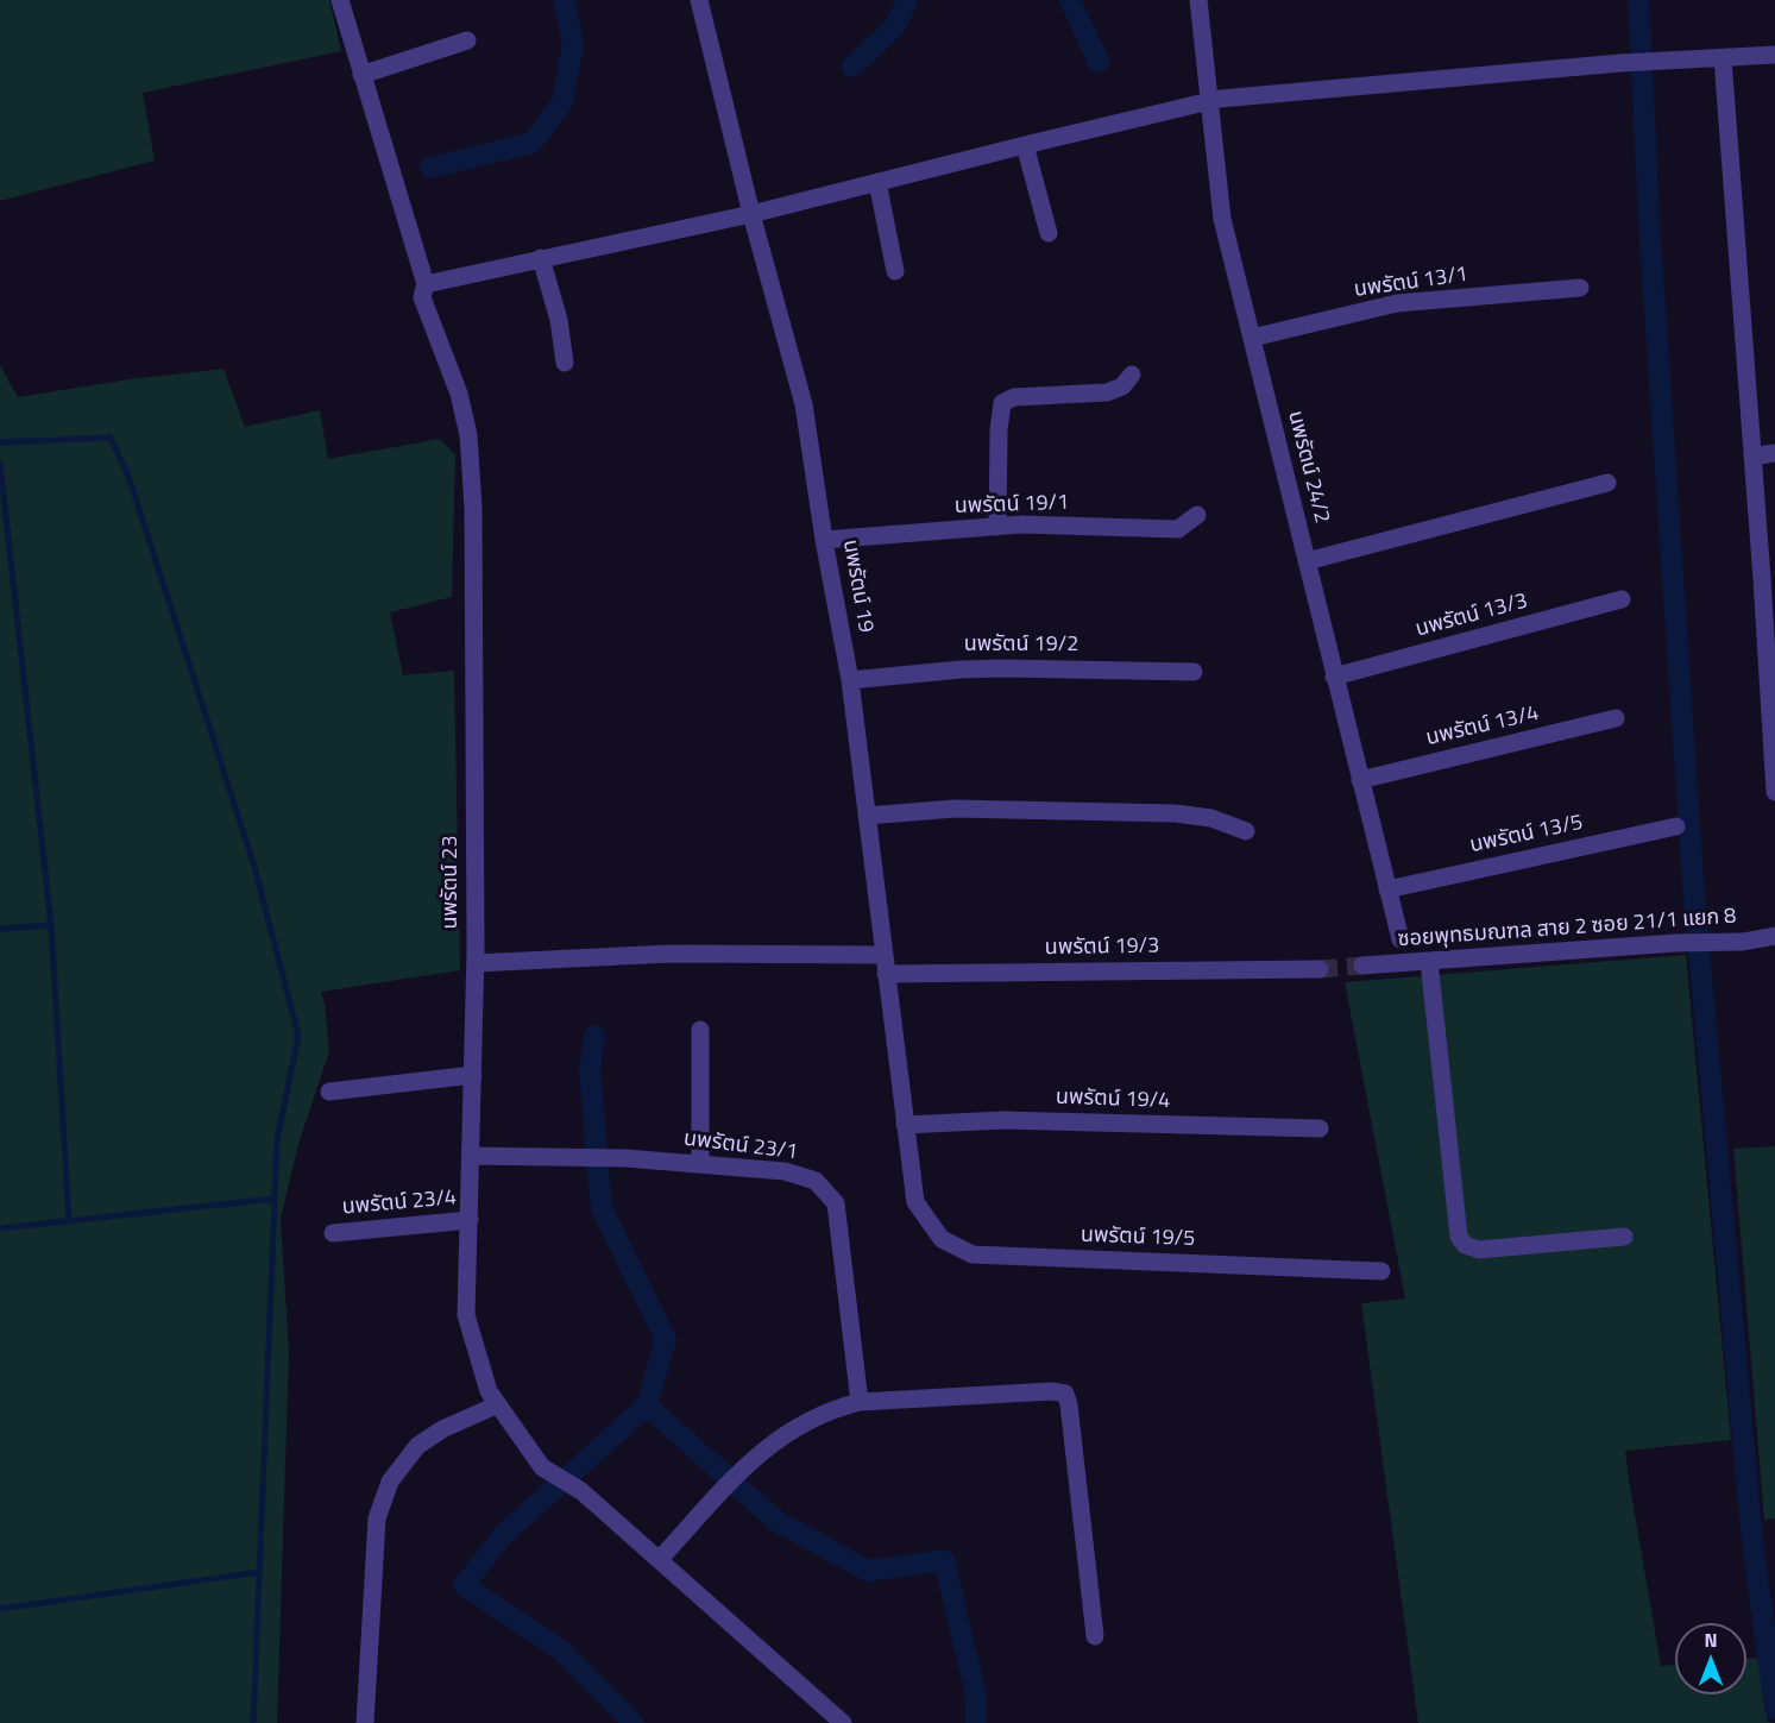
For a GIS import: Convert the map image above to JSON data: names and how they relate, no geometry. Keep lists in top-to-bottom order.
{
  "streets": {
    "street": [
      "นพรัตน์ 13/1",
      "นพรัตน์ 24/2",
      "นพรัตน์ 19/1",
      "นพรัตน์ 19",
      "นพรัตน์ 13/3",
      "นพรัตน์ 19/2",
      "นพรัตน์ 13/4",
      "นพรัตน์ 13/5",
      "นพรัตน์ 23",
      "ซอยพุทธมณฑล สาย 2 ซอย 21/1 แยก 8",
      "นพรัตน์ 19/3",
      "นพรัตน์ 19/4",
      "นพรัตน์ 23/1",
      "นพรัตน์ 23/4",
      "นพรัตน์ 19/5"
    ]
  },
  "crossings": [
    ["นพรัตน์ 13/1", "นพรัตน์ 24/2"],
    ["นพรัตน์ 24/2", "นพรัตน์ 13/3"],
    ["นพรัตน์ 24/2", "นพรัตน์ 13/4"],
    ["นพรัตน์ 24/2", "นพรัตน์ 13/5"],
    ["นพรัตน์ 19/1", "นพรัตน์ 19"],
    ["นพรัตน์ 19", "นพรัตน์ 19/2"],
    ["นพรัตน์ 19", "นพรัตน์ 19/3"],
    ["นพรัตน์ 19", "นพรัตน์ 19/4"],
    ["นพรัตน์ 19", "นพรัตน์ 19/5"],
    ["นพรัตน์ 23", "นพรัตน์ 23/1"],
    ["นพรัตน์ 23", "นพรัตน์ 23/4"]
  ],
  "north": "top"
}
